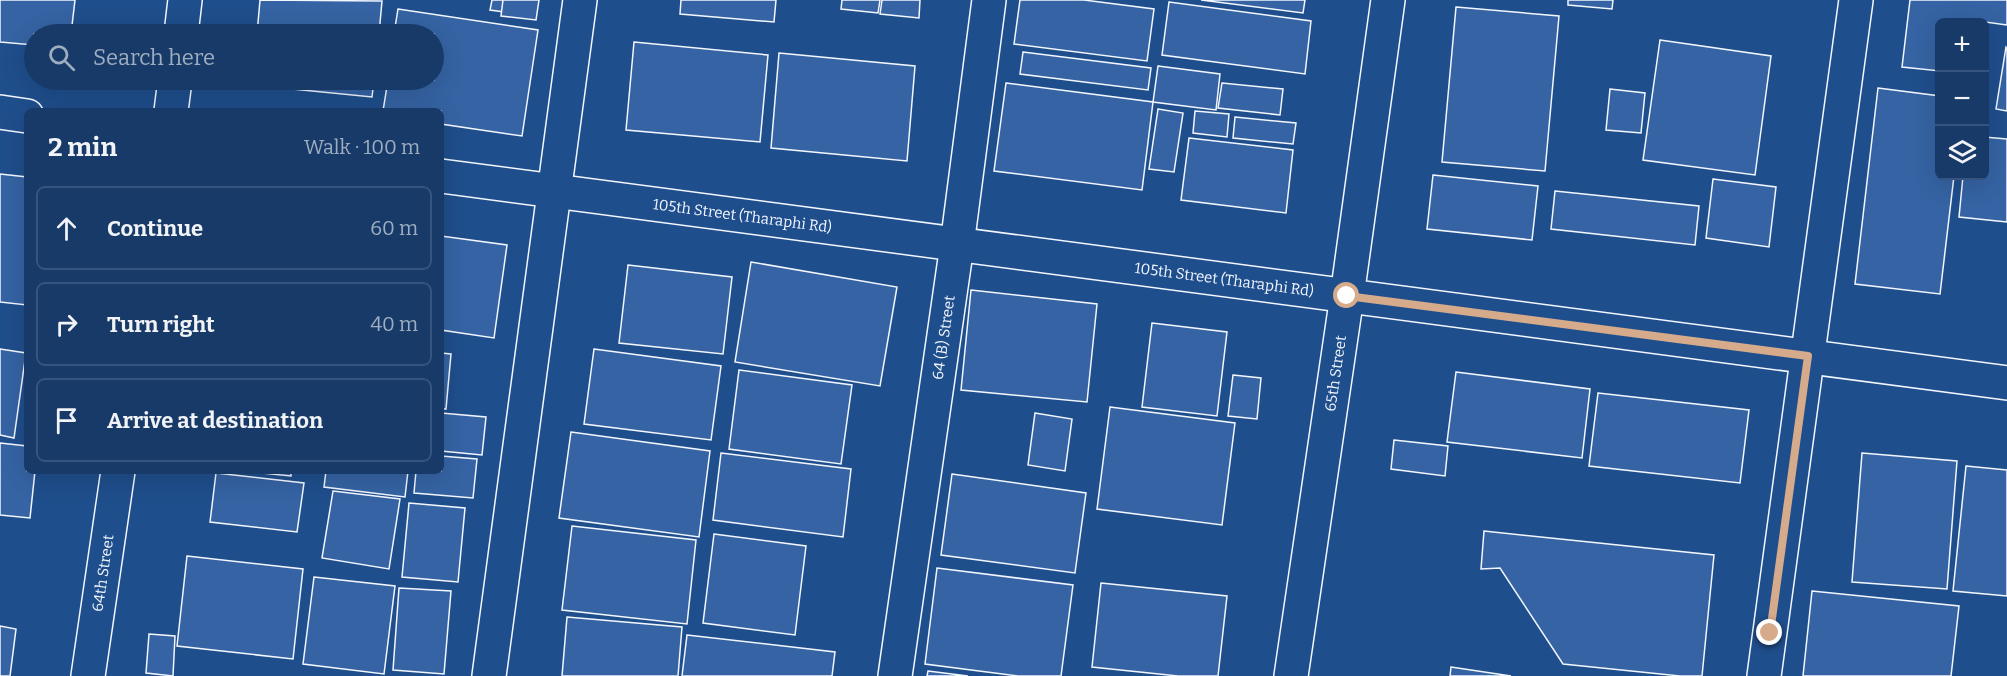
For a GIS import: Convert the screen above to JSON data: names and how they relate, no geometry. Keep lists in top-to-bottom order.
{
  "streets": {
    "street": [
      "105th Street (Tharaphi Rd)",
      "64 (B) Street",
      "65th Street",
      "64th Street"
    ]
  },
  "crossings": [
    ["105th Street (Tharaphi Rd)", "64 (B) Street"],
    ["105th Street (Tharaphi Rd)", "65th Street"]
  ],
  "page": {
    "map_buttons": ["+", "−"],
    "search": "Search here",
    "heading": ["2 min", "Walk · 100 m"],
    "list": [
      ["Continue", "60 m"],
      ["Turn right", "40 m"],
      "Arrive at destination"
    ]
  }
}
